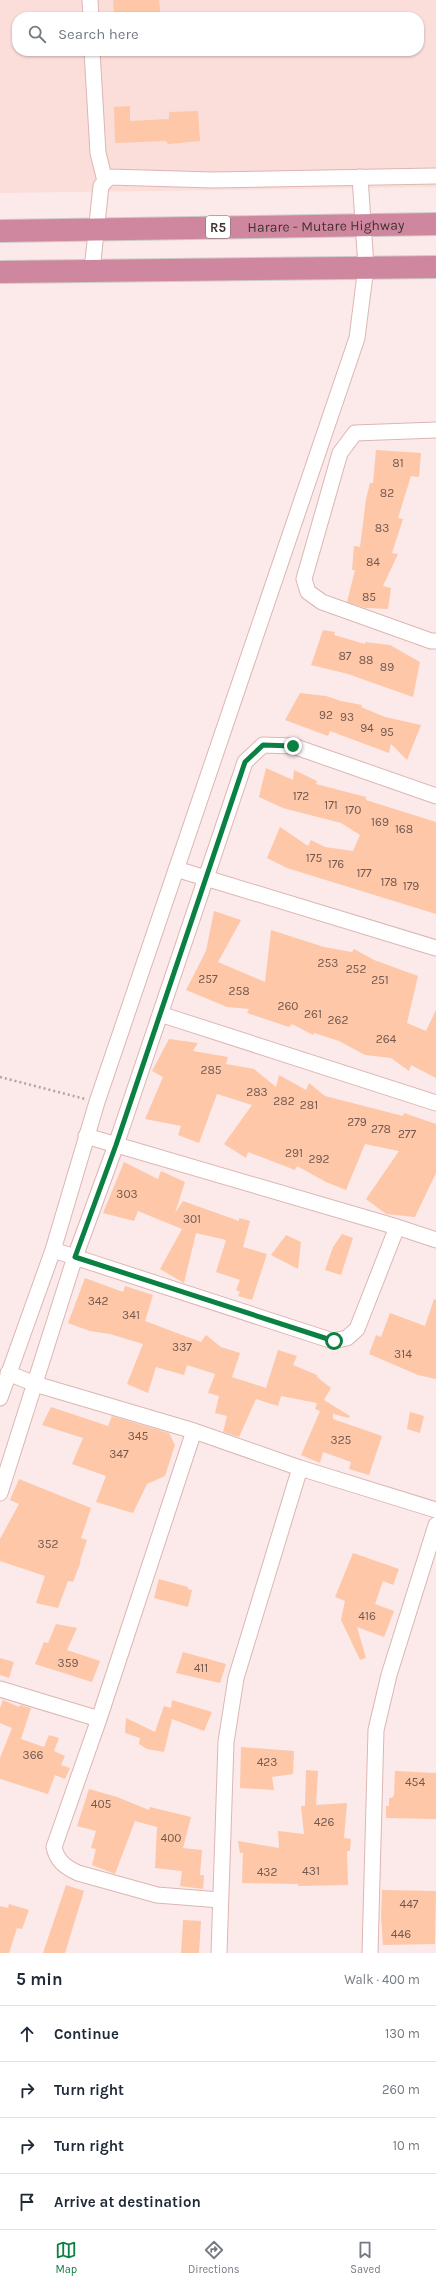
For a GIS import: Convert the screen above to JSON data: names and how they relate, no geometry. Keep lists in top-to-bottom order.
{
  "streets": {
    "highway": ["Harare - Mutare Highway", "R5"]
  },
  "house_numbers": [
    "81",
    "82",
    "83",
    "84",
    "85",
    "87",
    "88",
    "89",
    "92",
    "93",
    "94",
    "95",
    "172",
    "171",
    "170",
    "169",
    "168",
    "175",
    "176",
    "177",
    "178",
    "179",
    "253",
    "252",
    "257",
    "251",
    "258",
    "260",
    "261",
    "262",
    "264",
    "285",
    "283",
    "282",
    "281",
    "279",
    "278",
    "277",
    "291",
    "292",
    "303",
    "301",
    "342",
    "341",
    "337",
    "314",
    "345",
    "325",
    "347",
    "352",
    "416",
    "359",
    "411",
    "366",
    "423",
    "454",
    "405",
    "426",
    "400",
    "431",
    "432",
    "447",
    "446"
  ],
  "page": {
    "search": "Search here",
    "heading": ["5 min", "Walk · 400 m"],
    "list": [
      ["Continue", "130 m"],
      ["Turn right", "260 m"],
      ["Turn right", "10 m"],
      "Arrive at destination"
    ],
    "nav": ["Map", "Directions", "Saved"]
  }
}
